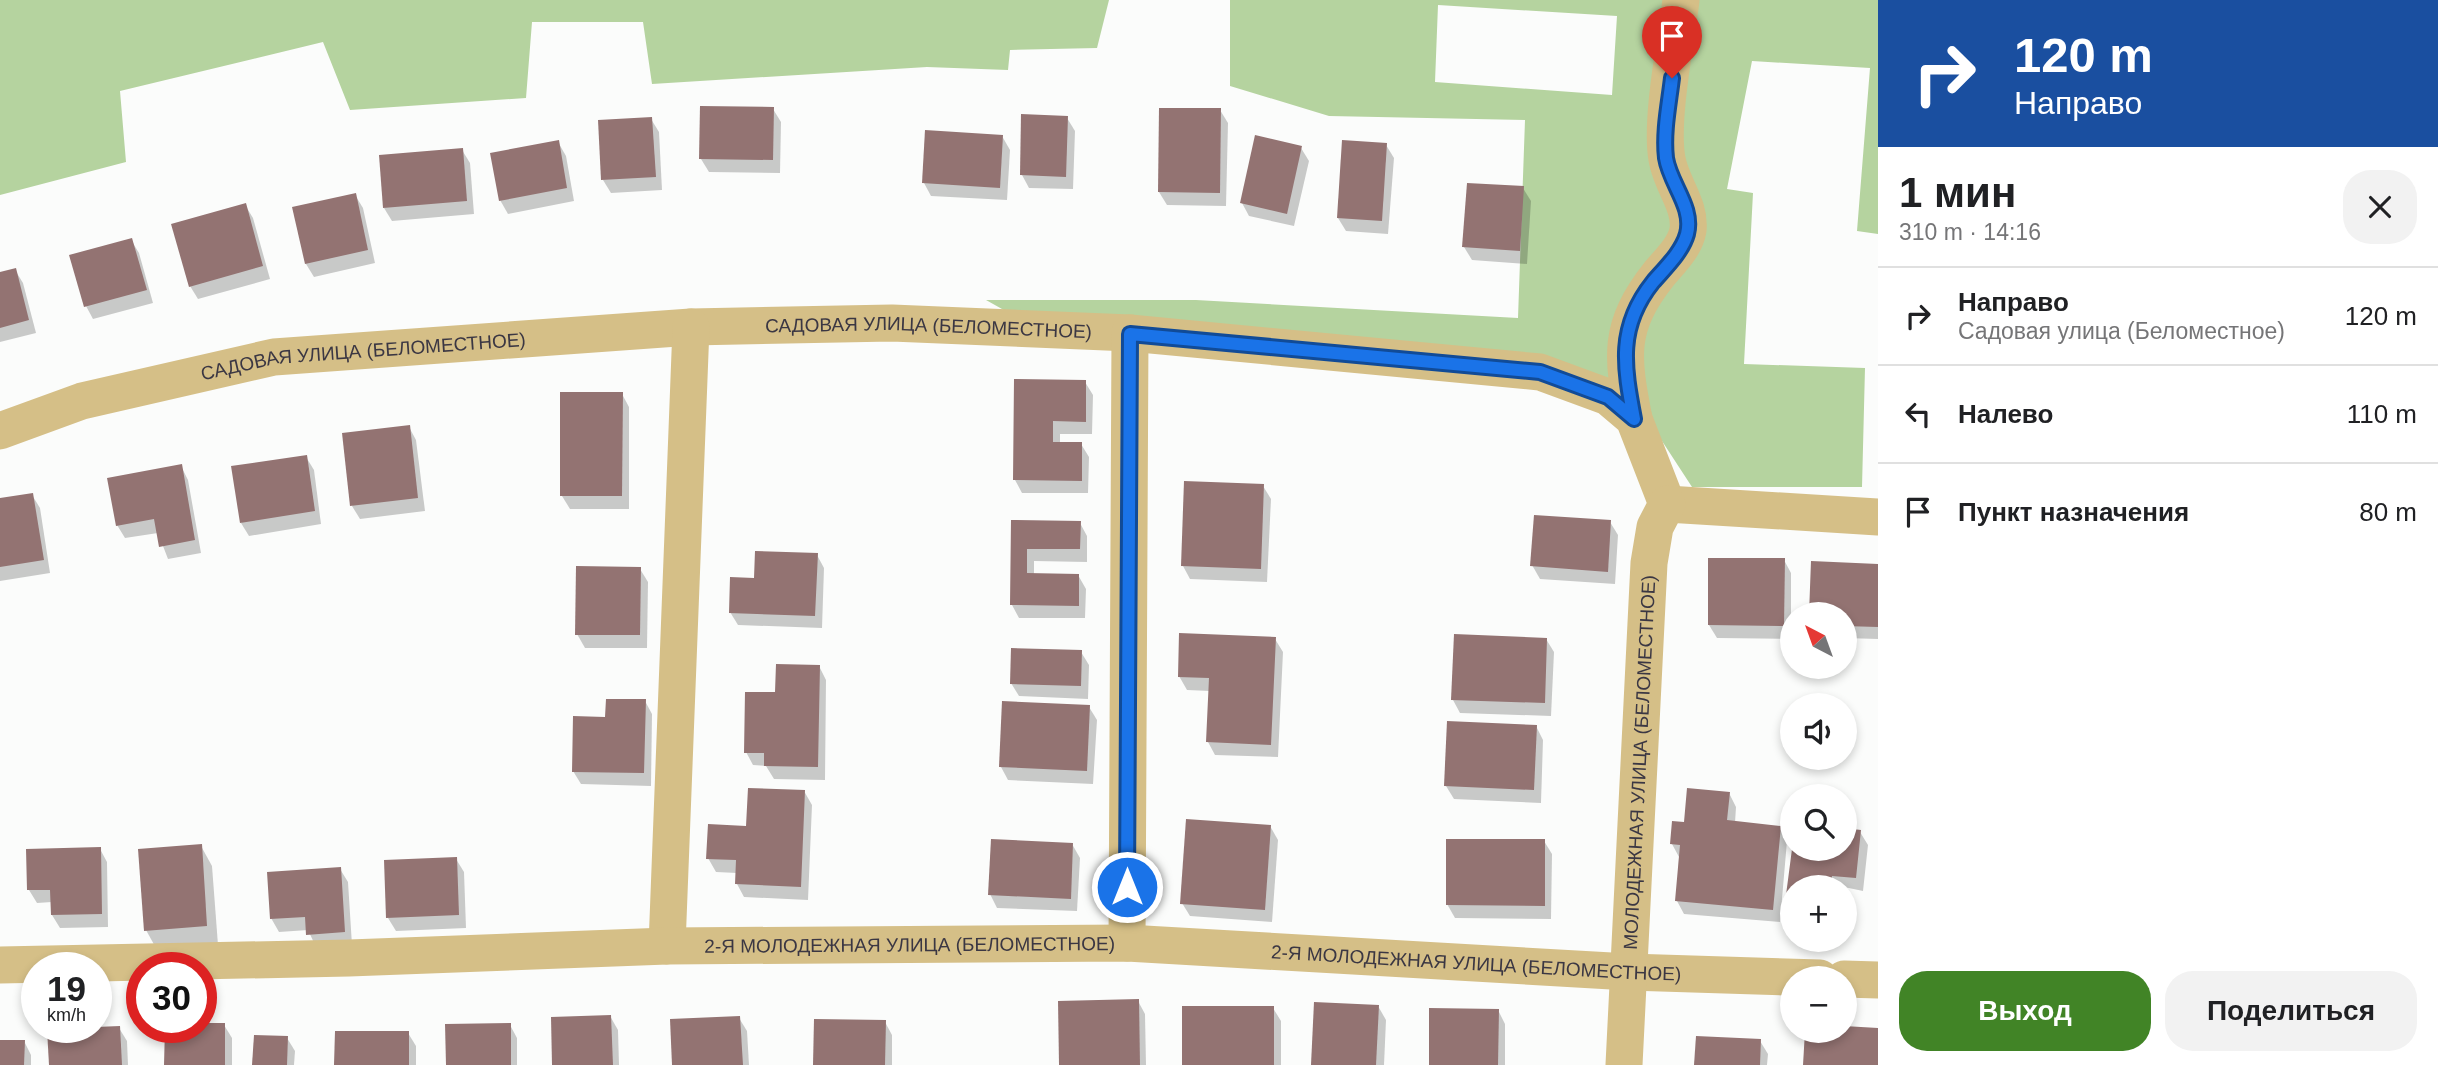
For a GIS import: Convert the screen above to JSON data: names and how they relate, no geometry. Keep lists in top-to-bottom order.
{
  "streets": {
    "street": ["САДОВАЯ УЛИЦА (БЕЛОМЕСТНОЕ)", "МОЛОДЕЖНАЯ УЛИЦА (БЕЛОМЕСТНОЕ)", "2-Я МОЛОДЕЖНАЯ УЛИЦА (БЕЛОМЕСТНОЕ)"]
  },
  "crossings": [
    ["САДОВАЯ УЛИЦА (БЕЛОМЕСТНОЕ)", "МОЛОДЕЖНАЯ УЛИЦА (БЕЛОМЕСТНОЕ)"],
    ["МОЛОДЕЖНАЯ УЛИЦА (БЕЛОМЕСТНОЕ)", "2-Я МОЛОДЕЖНАЯ УЛИЦА (БЕЛОМЕСТНОЕ)"]
  ],
  "north": "top left",
  "page": {
    "turn": ["120 m", "Направо"],
    "heading": ["1 мин", "310 m · 14:16"],
    "list": [
      {
        "name": "Направо",
        "note": "Садовая улица (Беломестное)",
        "value": "120 m"
      },
      {
        "name": "Налево",
        "value": "110 m"
      },
      {
        "name": "Пункт назначения",
        "value": "80 m"
      }
    ],
    "map_buttons": ["+", "−"],
    "speed": "19 km/h",
    "limit": "30",
    "buttons": ["Выход", "Поделиться"]
  }
}
